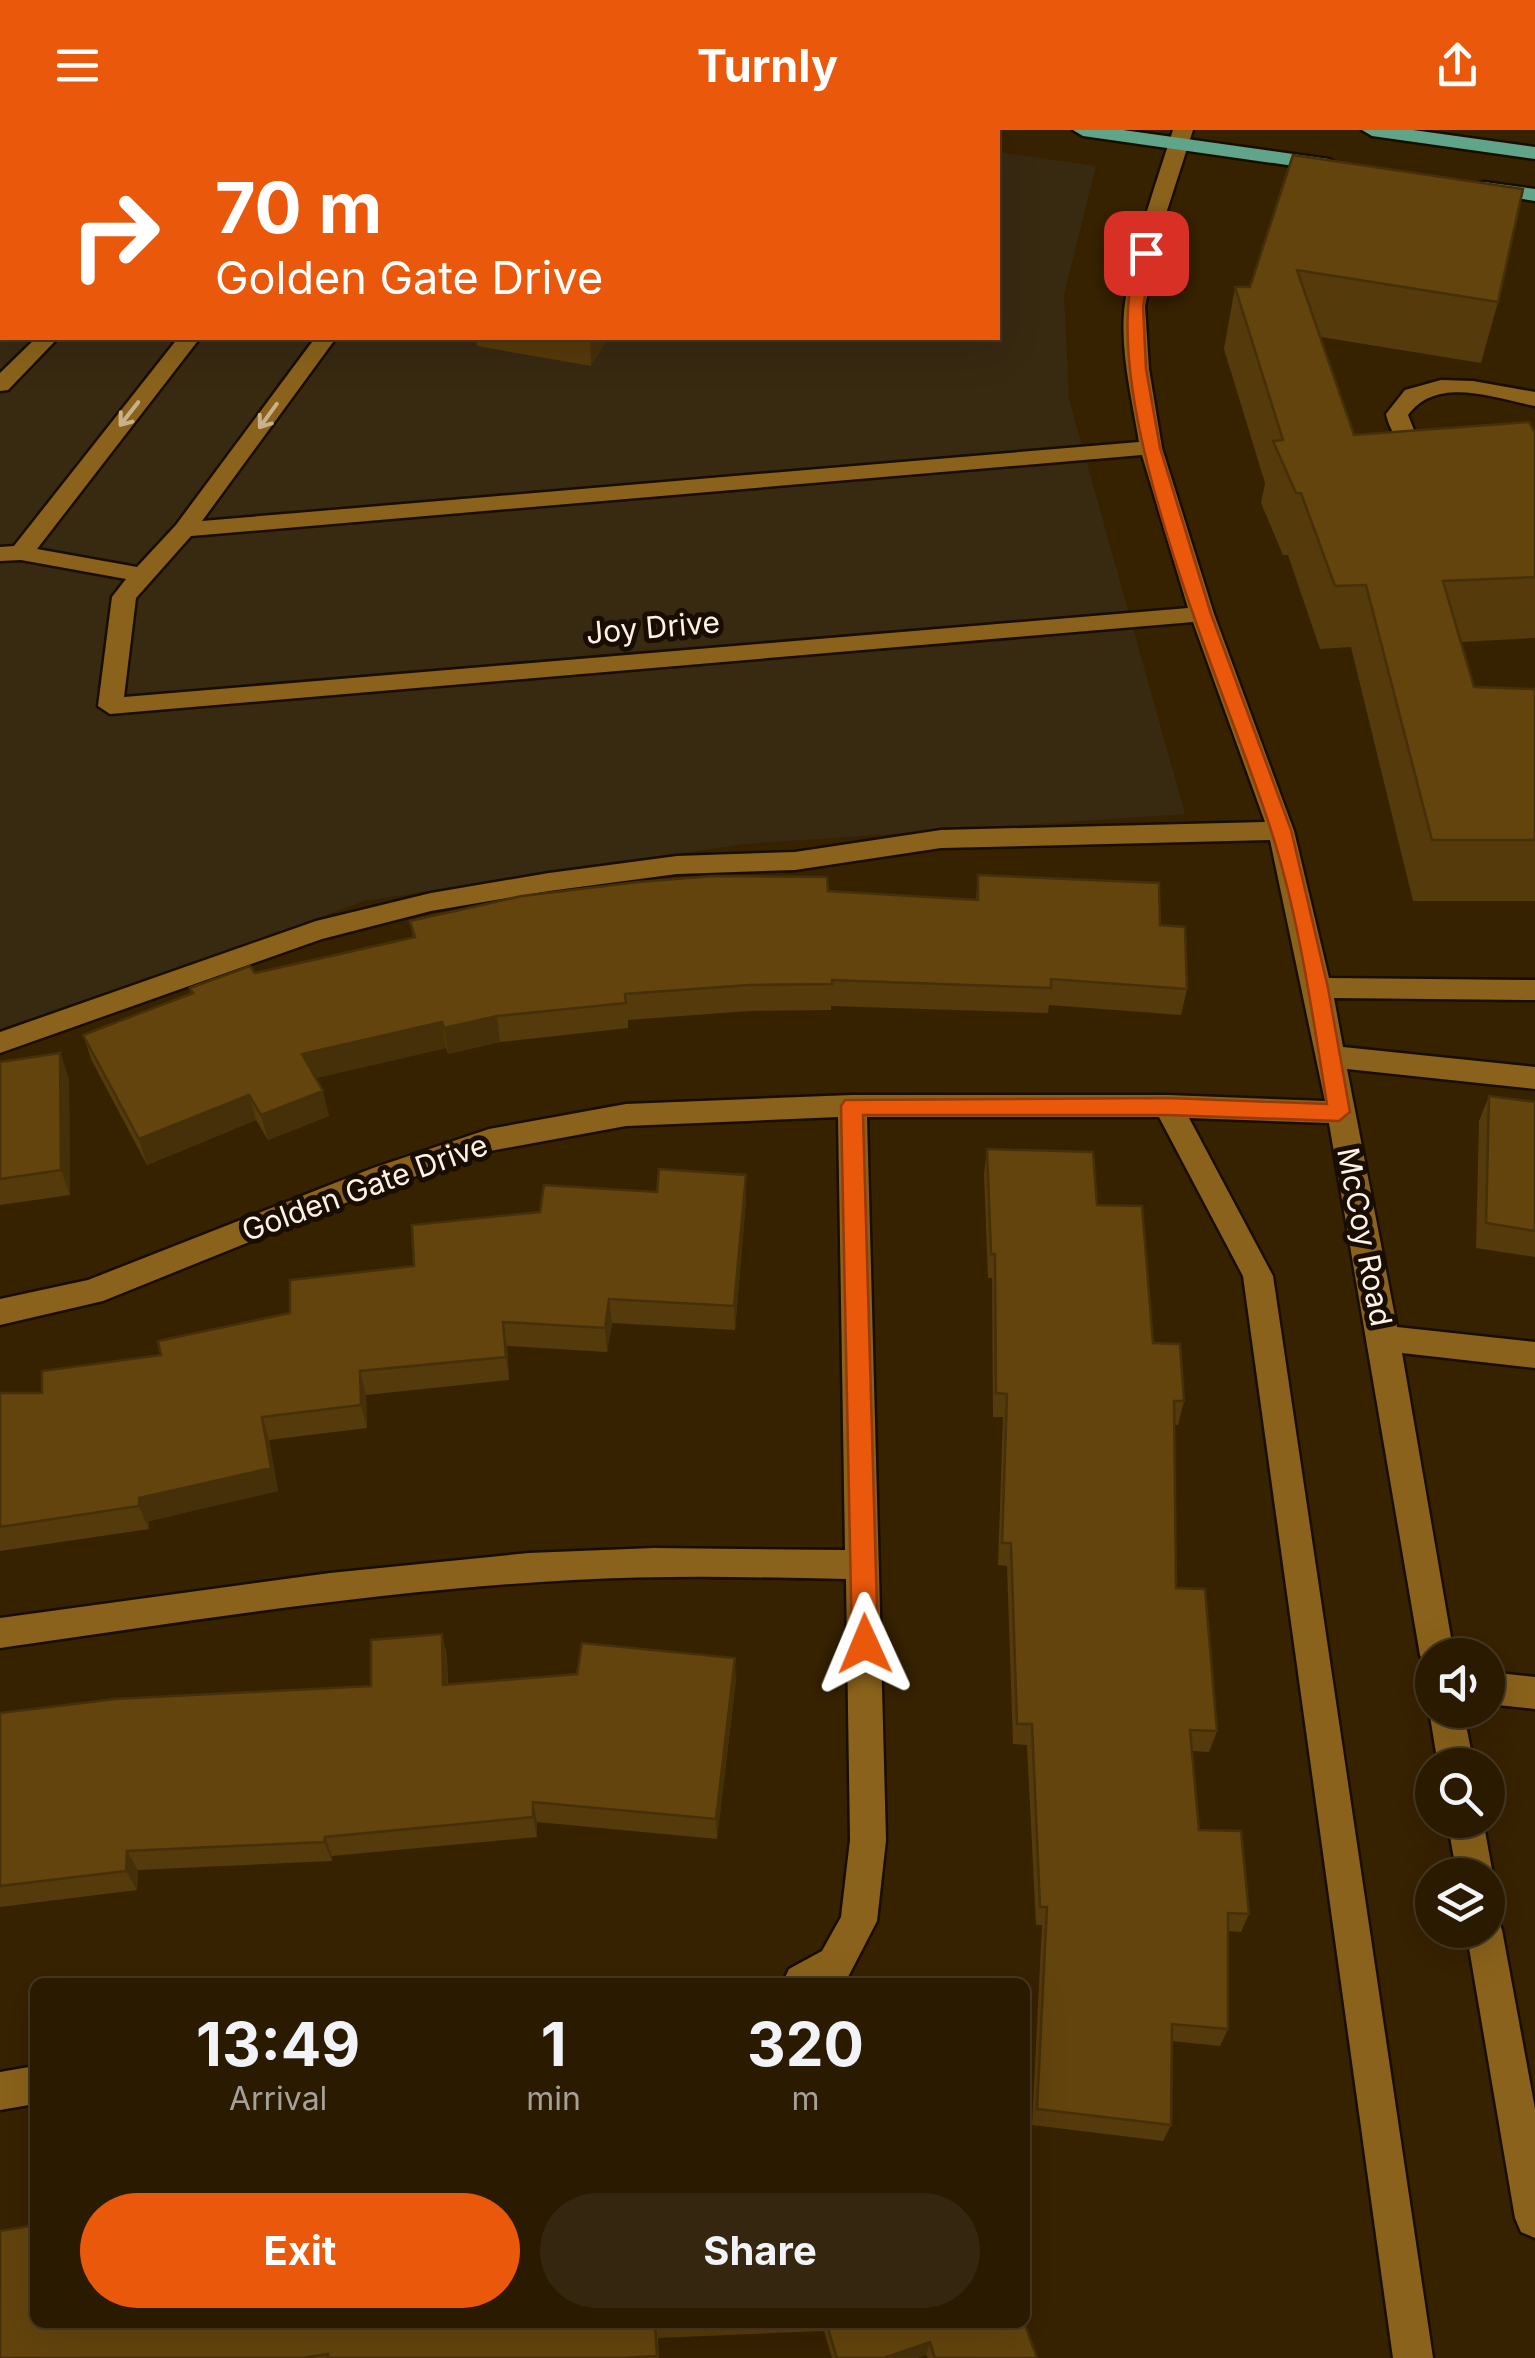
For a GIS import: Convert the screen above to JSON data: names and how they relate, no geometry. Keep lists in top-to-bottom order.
{
  "streets": {
    "street": ["Joy Drive", "Golden Gate Drive", "McCoy Road"]
  },
  "crossings": [
    ["Joy Drive", "McCoy Road"],
    ["Golden Gate Drive", "McCoy Road"]
  ],
  "page": {
    "header": "Turnly",
    "turn": ["70 m", "Golden Gate Drive"],
    "eta": [
      "13:49",
      "Arrival",
      "1",
      "min",
      "320",
      "m"
    ],
    "buttons": ["Exit", "Share"]
  }
}
